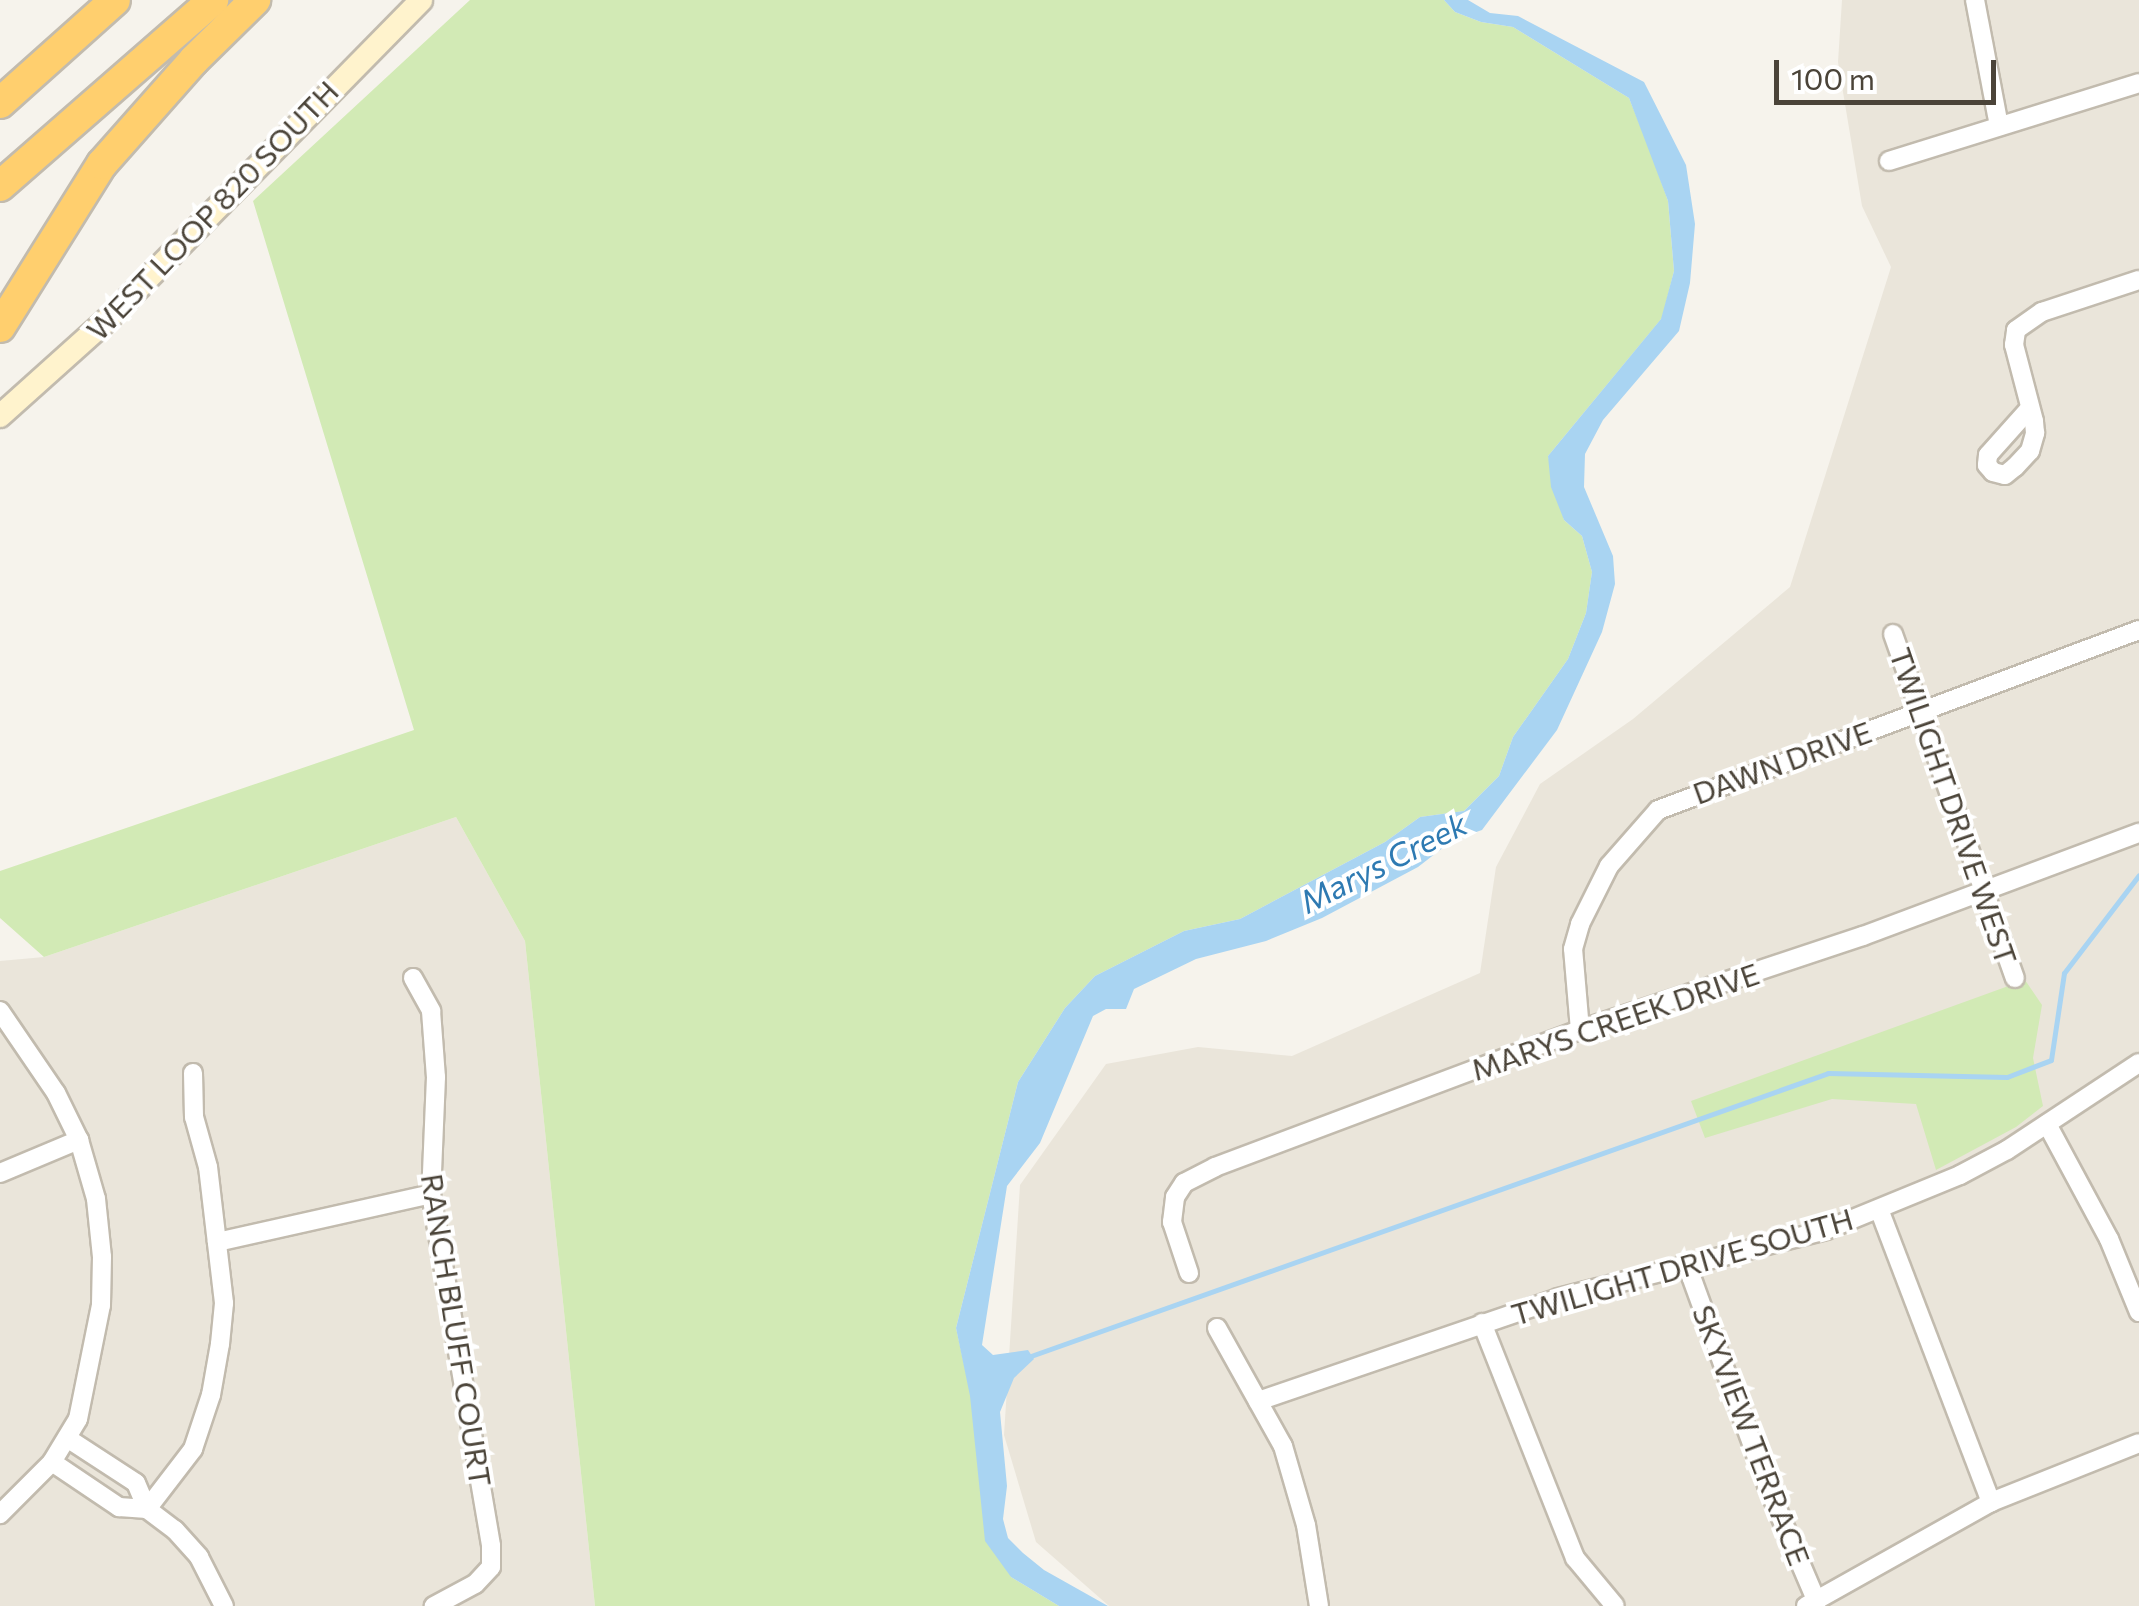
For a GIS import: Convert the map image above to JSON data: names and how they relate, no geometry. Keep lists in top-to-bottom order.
{
  "streets": {
    "main road": ["WEST LOOP 820 SOUTH"],
    "street": [
      "DAWN DRIVE",
      "TWILIGHT DRIVE WEST",
      "MARYS CREEK DRIVE",
      "TWILIGHT DRIVE SOUTH",
      "RANCH BLUFF COURT",
      "SKYVIEW TERRACE"
    ]
  },
  "crossings": [
    ["DAWN DRIVE", "TWILIGHT DRIVE WEST"],
    ["DAWN DRIVE", "MARYS CREEK DRIVE"],
    ["TWILIGHT DRIVE WEST", "MARYS CREEK DRIVE"],
    ["TWILIGHT DRIVE SOUTH", "SKYVIEW TERRACE"]
  ],
  "water": ["Marys Creek"],
  "scale_bar": "100 m"
}
